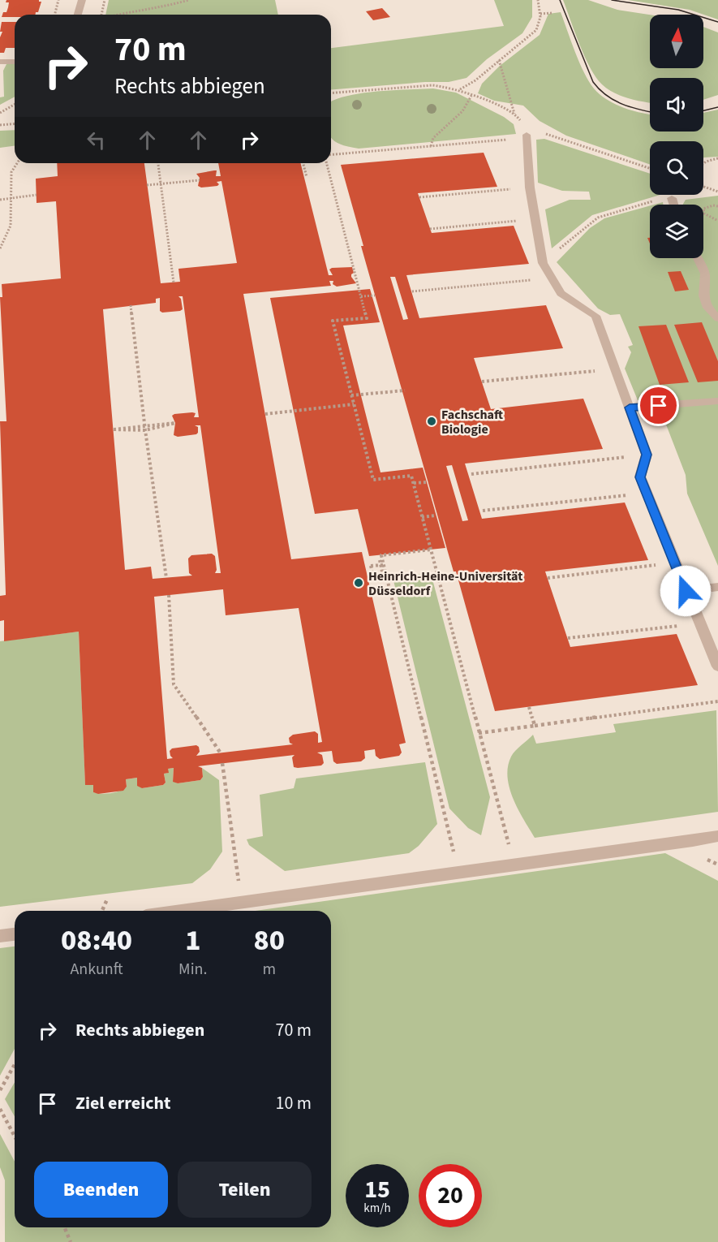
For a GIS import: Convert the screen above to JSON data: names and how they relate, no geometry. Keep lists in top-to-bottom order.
{
  "places": ["Fachschaft Biologie", "Heinrich-Heine-Universität Düsseldorf"],
  "north": "top",
  "page": {
    "turn": ["70 m", "Rechts abbiegen"],
    "eta": [
      "08:40",
      "Ankunft",
      "1",
      "Min.",
      "80",
      "m"
    ],
    "list": [
      {
        "name": "Rechts abbiegen",
        "value": "70 m"
      },
      {
        "name": "Ziel erreicht",
        "value": "10 m"
      }
    ],
    "buttons": ["Beenden", "Teilen"],
    "speed": "15 km/h",
    "limit": "20"
  }
}
